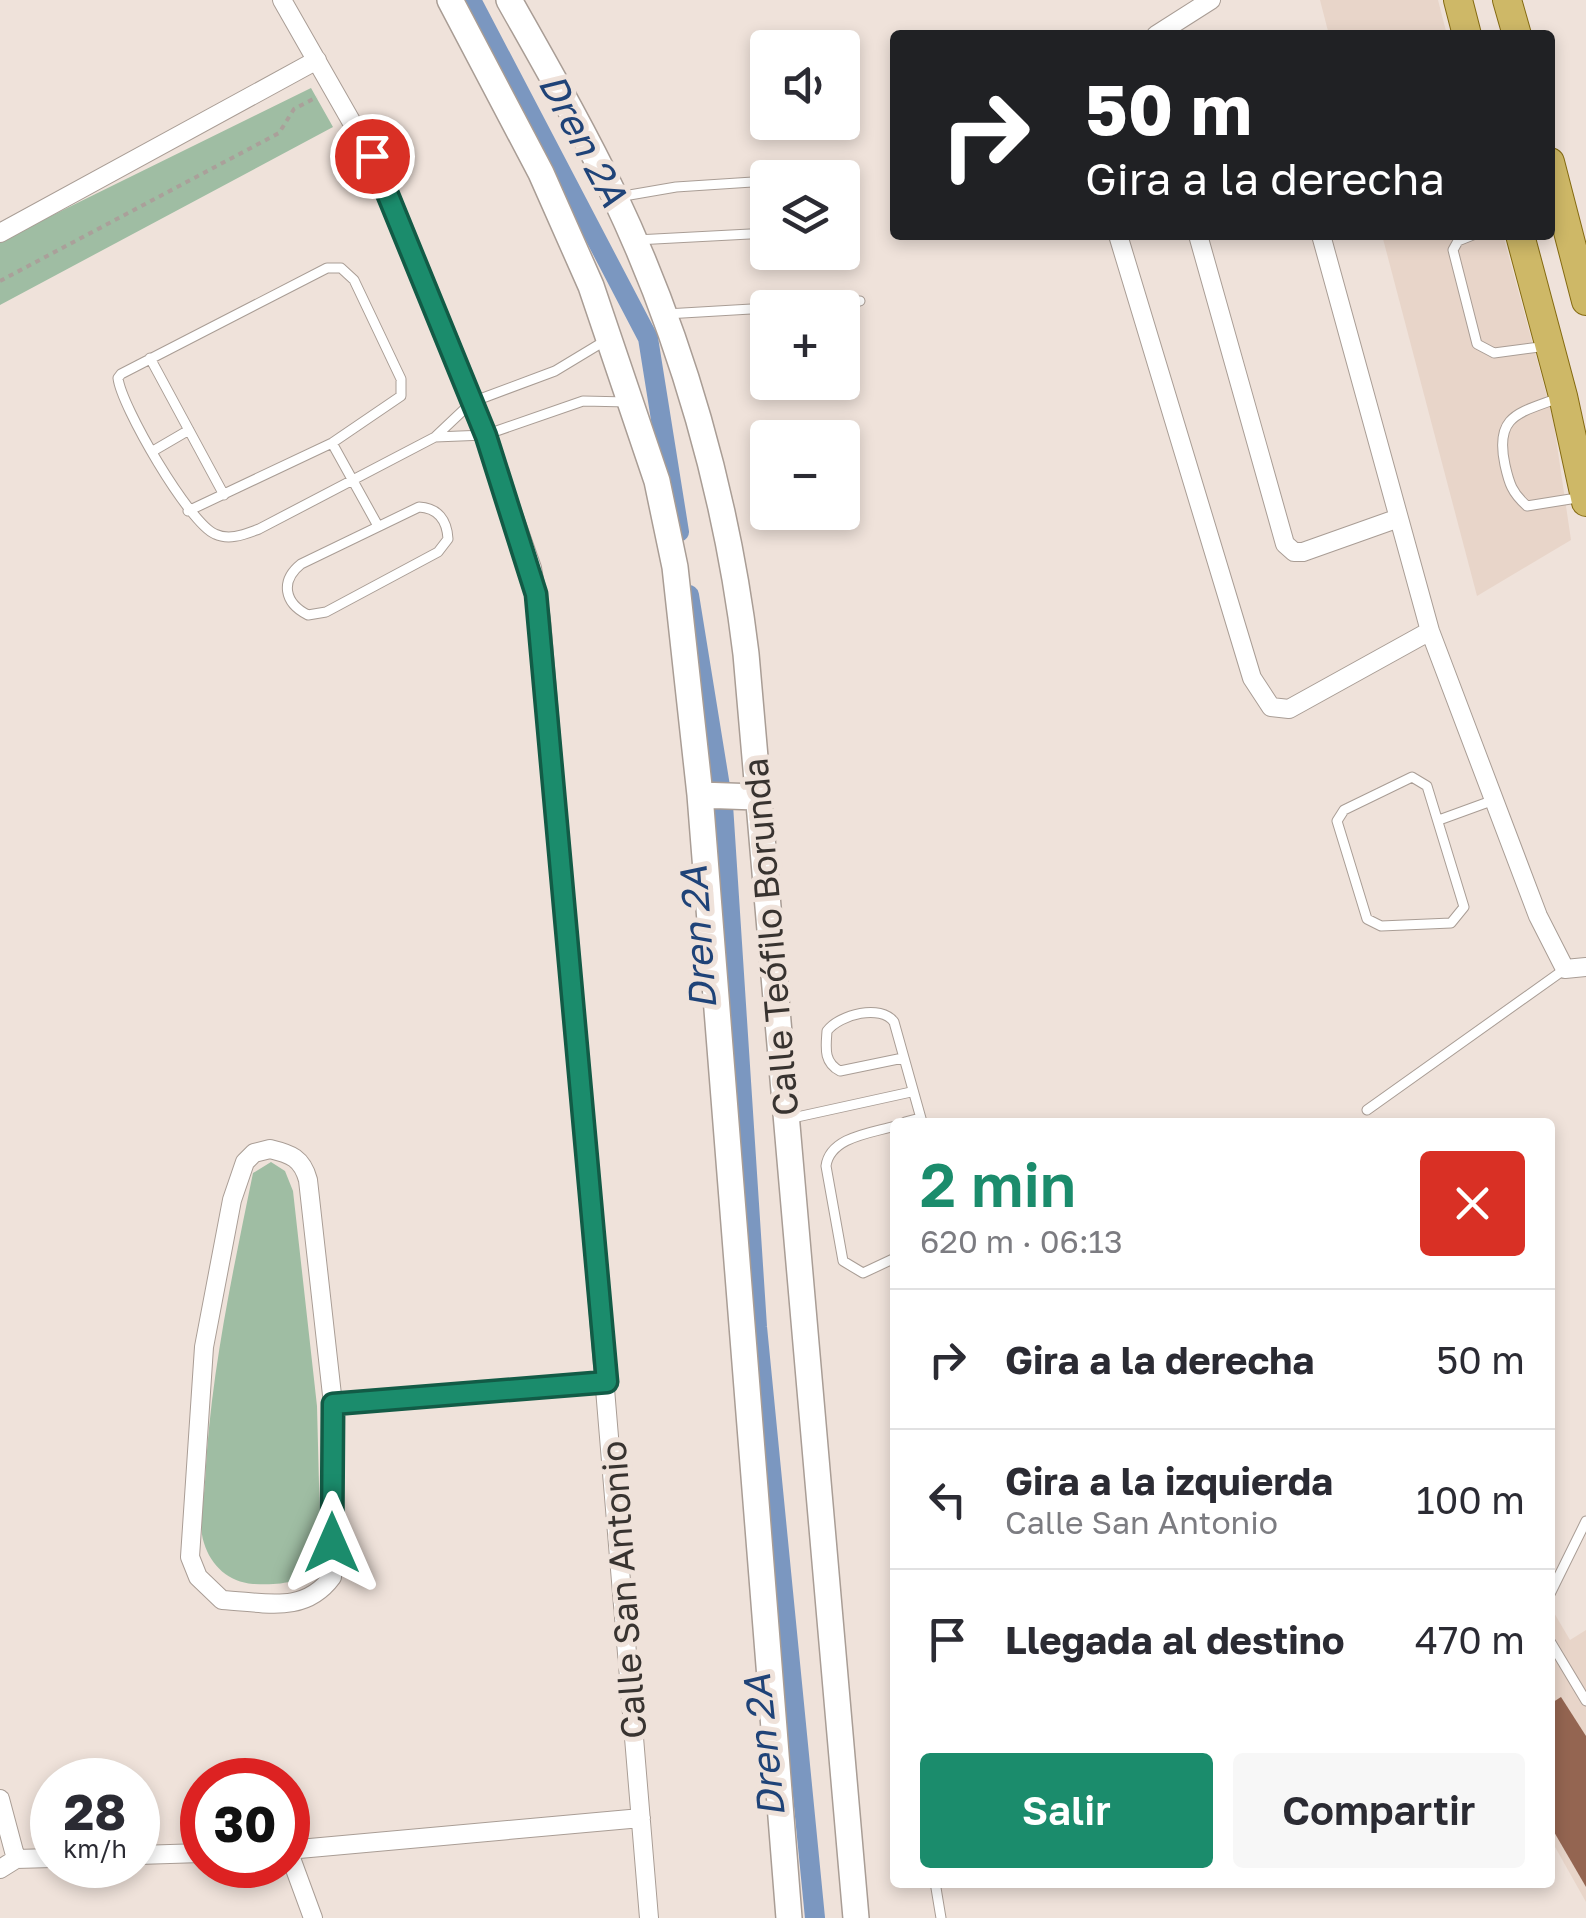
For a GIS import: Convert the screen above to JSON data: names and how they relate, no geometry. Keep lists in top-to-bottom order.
{
  "streets": {
    "main road": ["Calle Teófilo Borunda"],
    "street": ["Calle San Antonio"]
  },
  "water": ["Dren 2A"],
  "page": {
    "map_buttons": ["+", "−"],
    "turn": ["50 m", "Gira a la derecha"],
    "heading": ["2 min", "620 m · 06:13"],
    "list": [
      {
        "name": "Gira a la derecha",
        "value": "50 m"
      },
      {
        "name": "Gira a la izquierda",
        "note": "Calle San Antonio",
        "value": "100 m"
      },
      {
        "name": "Llegada al destino",
        "value": "470 m"
      }
    ],
    "buttons": ["Salir", "Compartir"],
    "speed": "28 km/h",
    "limit": "30"
  }
}
